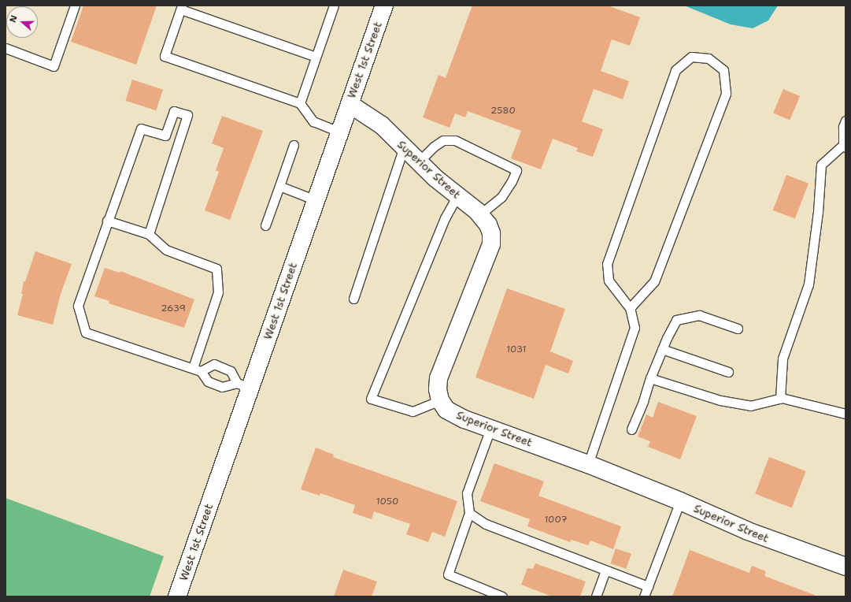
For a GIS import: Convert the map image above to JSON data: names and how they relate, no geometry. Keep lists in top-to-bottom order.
{
  "streets": {
    "street": ["West 1st Street", "Superior Street"]
  },
  "crossings": [
    ["West 1st Street", "Superior Street"]
  ],
  "house_numbers": [
    "2580",
    "2639",
    "1031",
    "1050",
    "1007"
  ],
  "north": "left"
}
